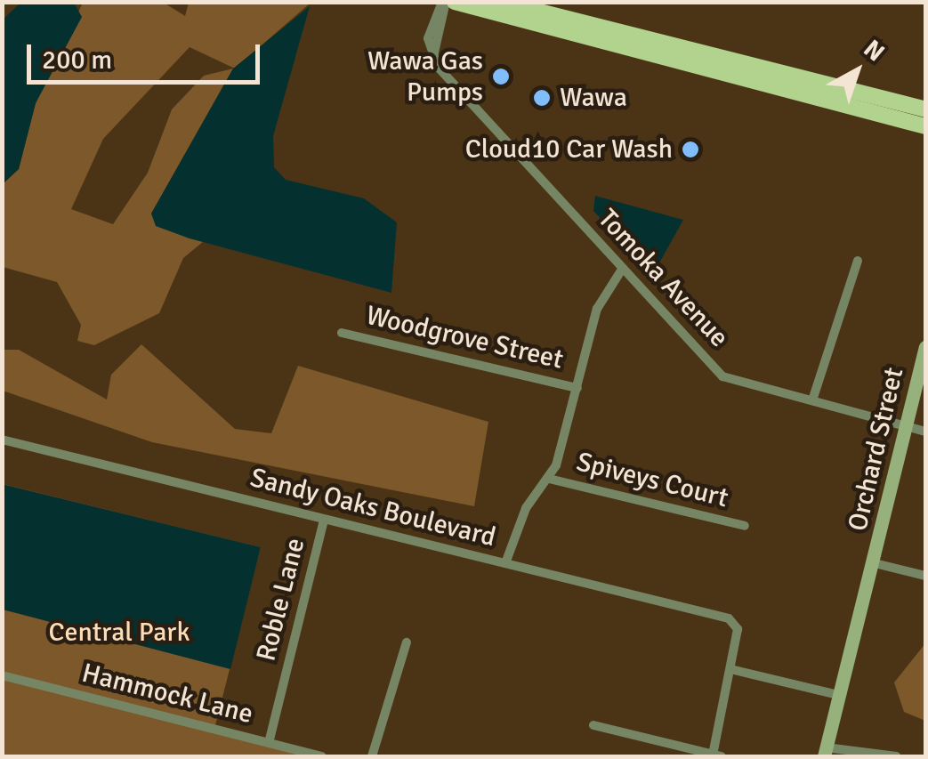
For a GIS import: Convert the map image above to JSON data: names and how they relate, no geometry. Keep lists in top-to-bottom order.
{
  "streets": {
    "street": [
      "Tomoka Avenue",
      "Woodgrove Street",
      "Orchard Street",
      "Spiveys Court",
      "Sandy Oaks Boulevard",
      "Roble Lane",
      "Hammock Lane"
    ]
  },
  "crossings": [
    ["Tomoka Avenue", "Orchard Street"],
    ["Sandy Oaks Boulevard", "Roble Lane"],
    ["Roble Lane", "Hammock Lane"]
  ],
  "parks": ["Central Park"],
  "places": ["Wawa Gas Pumps", "Wawa", "Cloud10 Car Wash"],
  "scale_bar": "200 m",
  "north": "top right"
}
